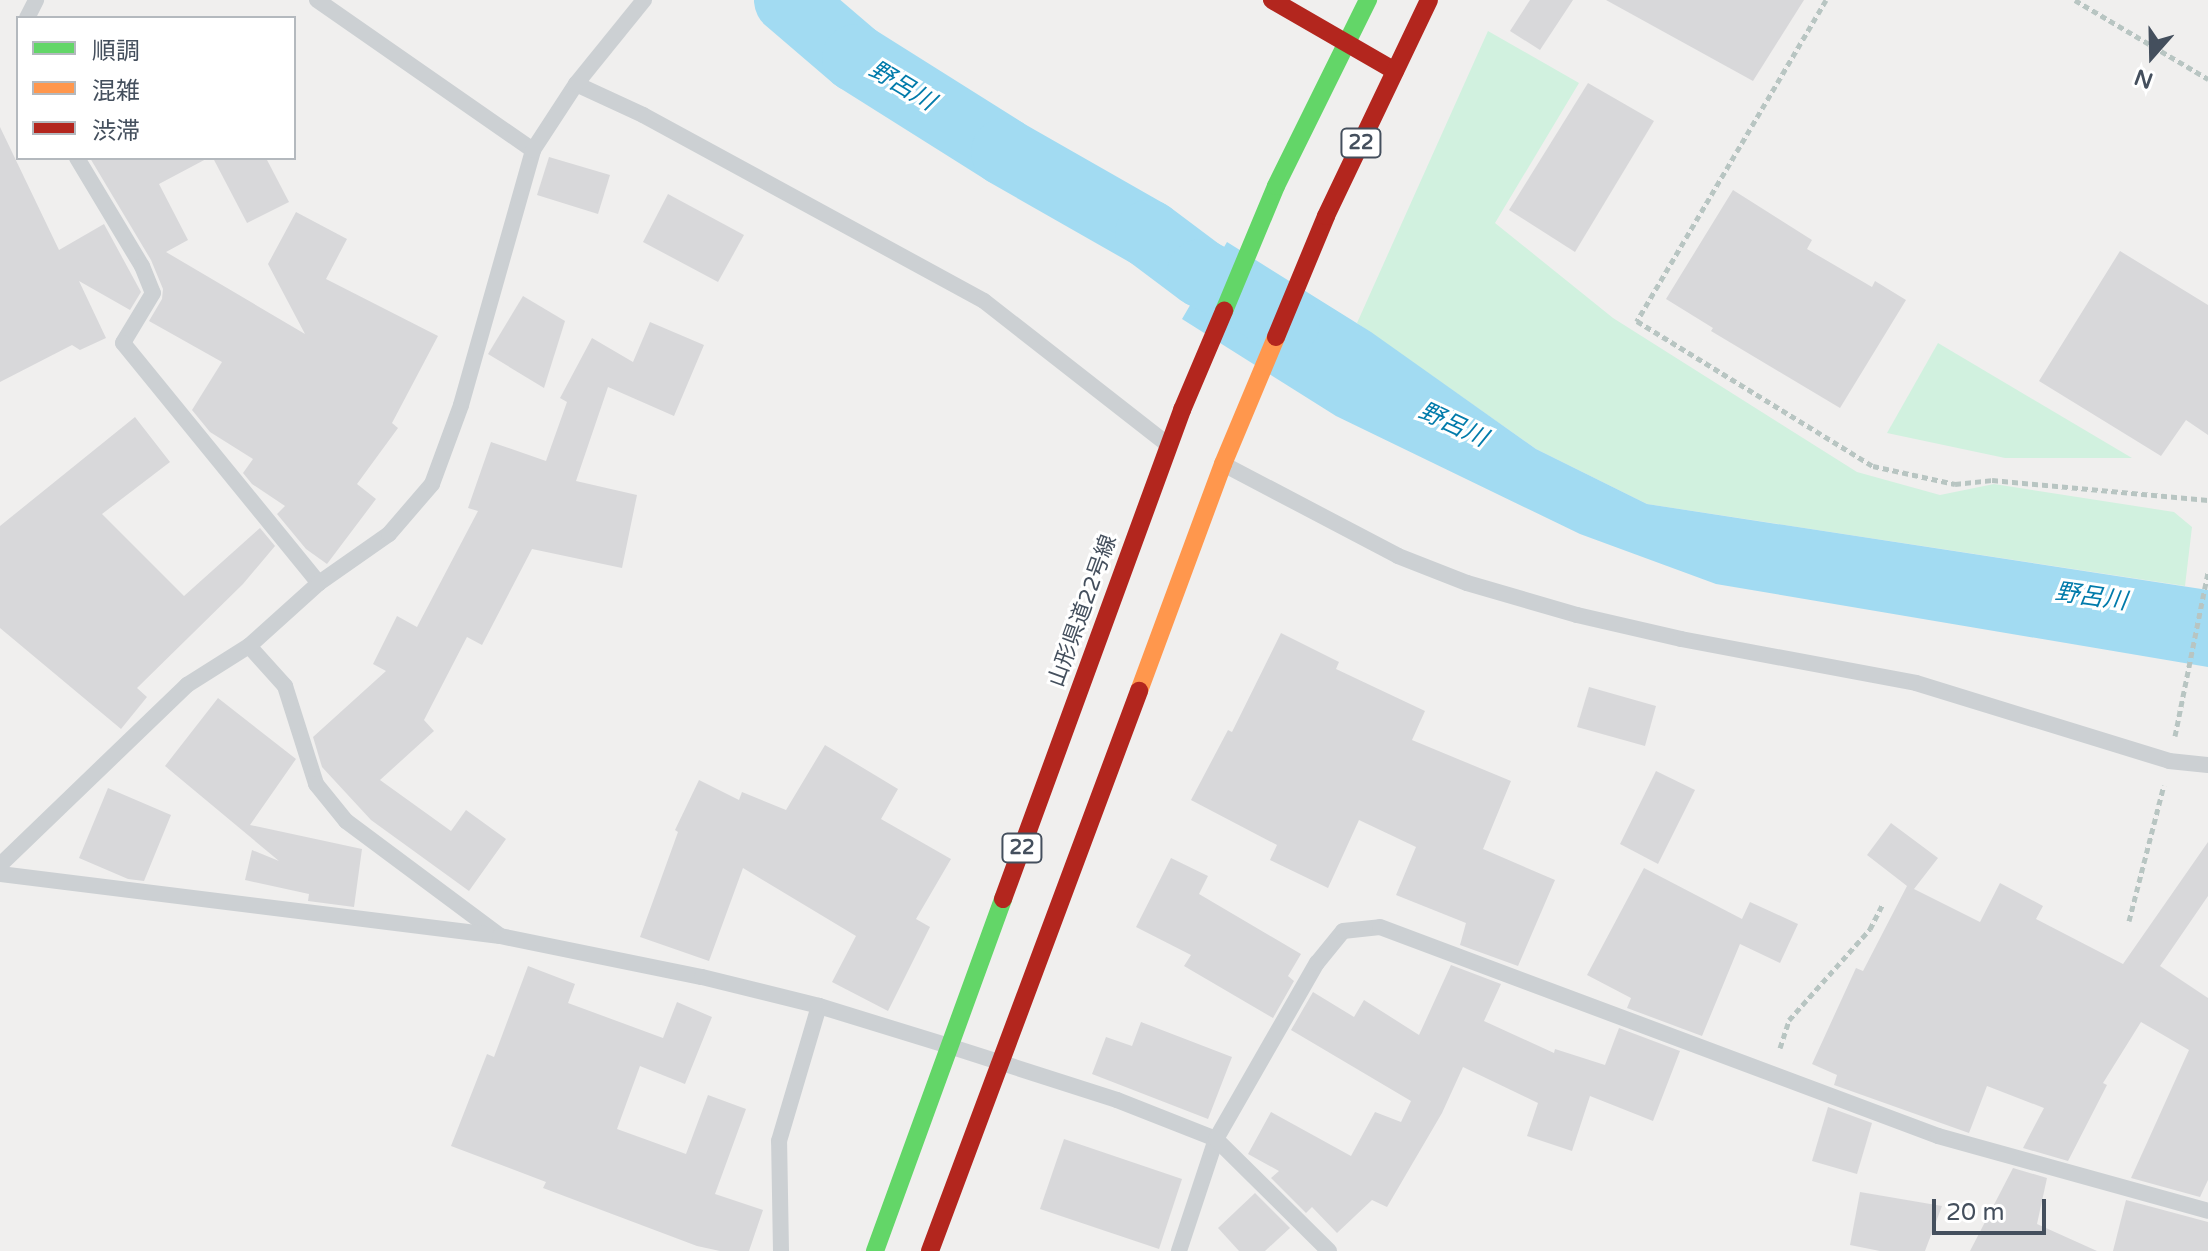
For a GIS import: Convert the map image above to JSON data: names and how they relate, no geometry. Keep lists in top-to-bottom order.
{
  "streets": {
    "main road": ["22", "山形県道22号線"]
  },
  "water": ["野呂川"],
  "legend": ["順調", "混雑", "渋滞"],
  "scale_bar": "20 m",
  "north": "bottom"
}
